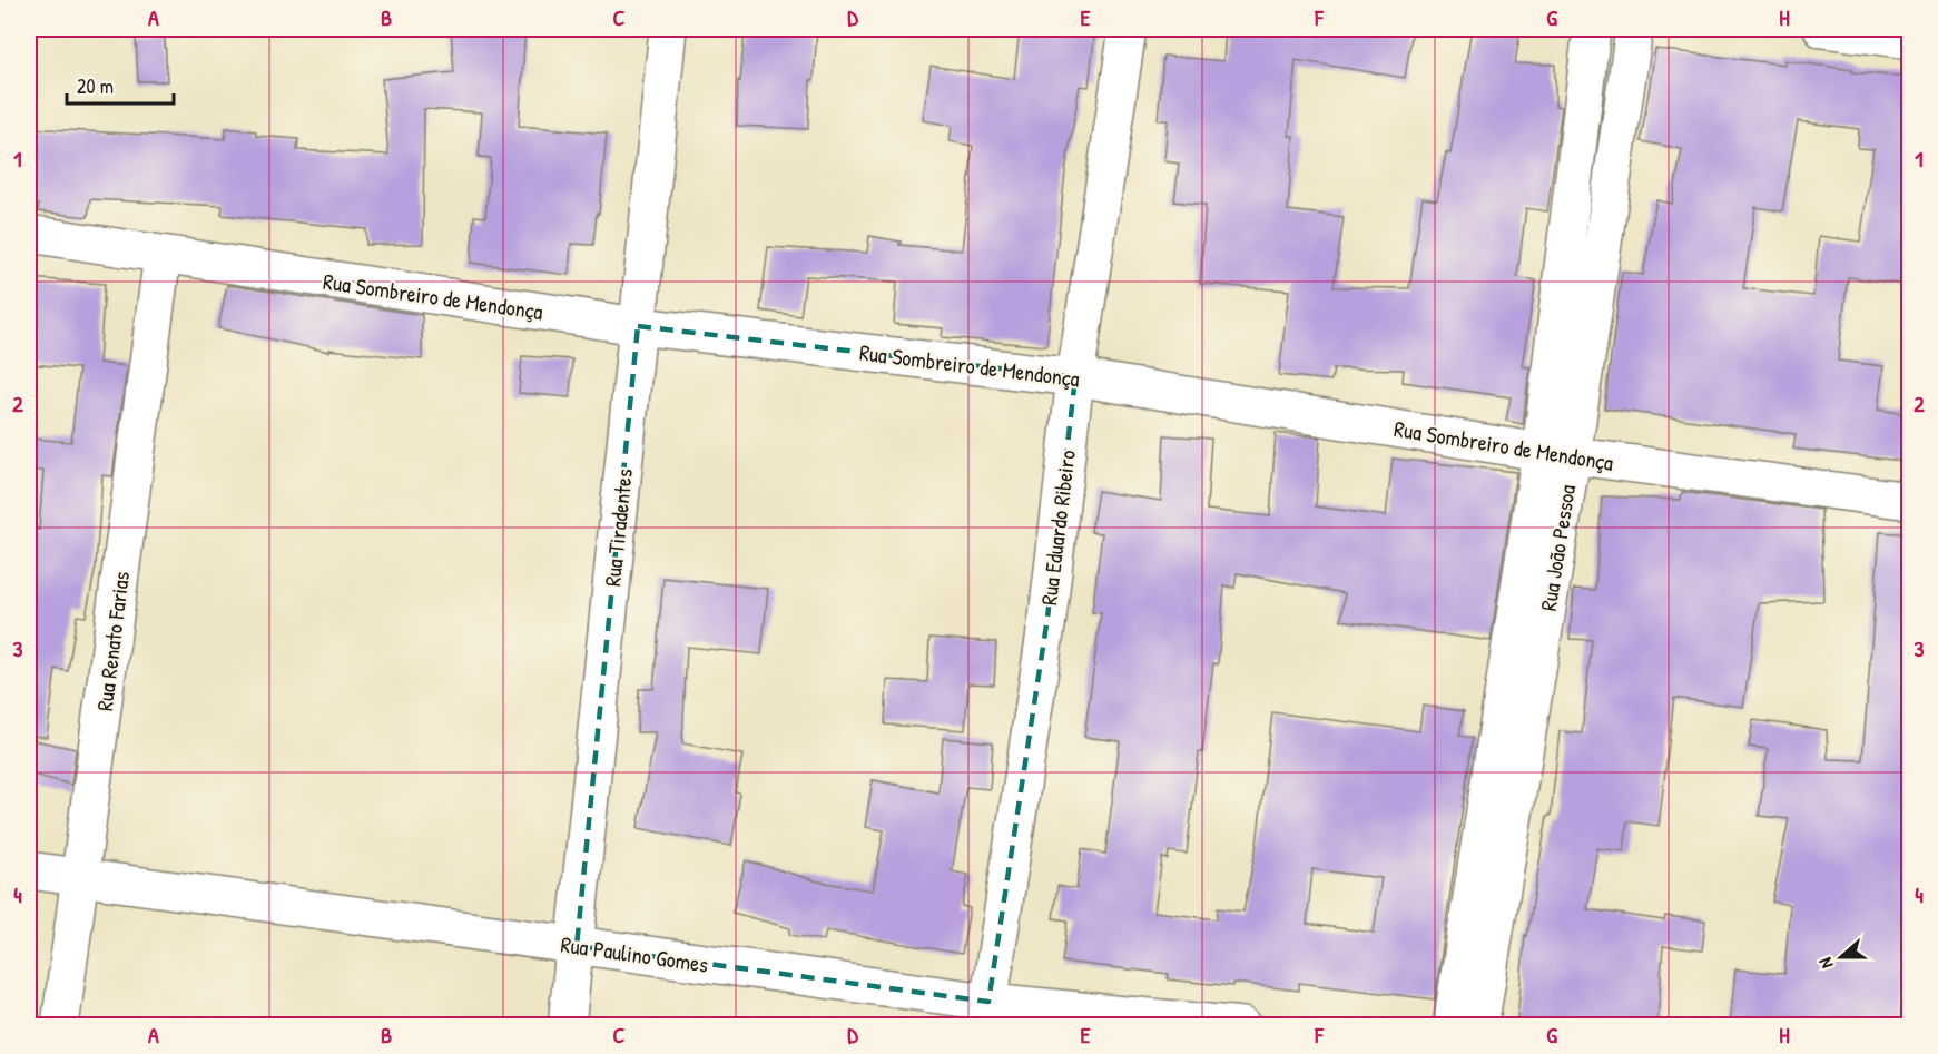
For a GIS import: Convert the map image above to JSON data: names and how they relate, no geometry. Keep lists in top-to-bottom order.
{
  "streets": {
    "street": [
      "Rua Sombreiro de Mendonça",
      "Rua Tiradentes",
      "Rua Eduardo Ribeiro",
      "Rua João Pessoa",
      "Rua Renato Farias",
      "Rua Paulino Gomes"
    ]
  },
  "crossings": [
    ["Rua Sombreiro de Mendonça", "Rua Tiradentes"],
    ["Rua Sombreiro de Mendonça", "Rua Eduardo Ribeiro"],
    ["Rua Sombreiro de Mendonça", "Rua João Pessoa"],
    ["Rua Sombreiro de Mendonça", "Rua Renato Farias"],
    ["Rua Tiradentes", "Rua Paulino Gomes"],
    ["Rua Eduardo Ribeiro", "Rua Paulino Gomes"],
    ["Rua Renato Farias", "Rua Paulino Gomes"]
  ],
  "scale_bar": "20 m",
  "north": "left",
  "grid": {
    "columns": [
      "A",
      "B",
      "C",
      "D",
      "E",
      "F",
      "G",
      "H"
    ],
    "rows": [
      "1",
      "2",
      "3",
      "4"
    ]
  }
}
